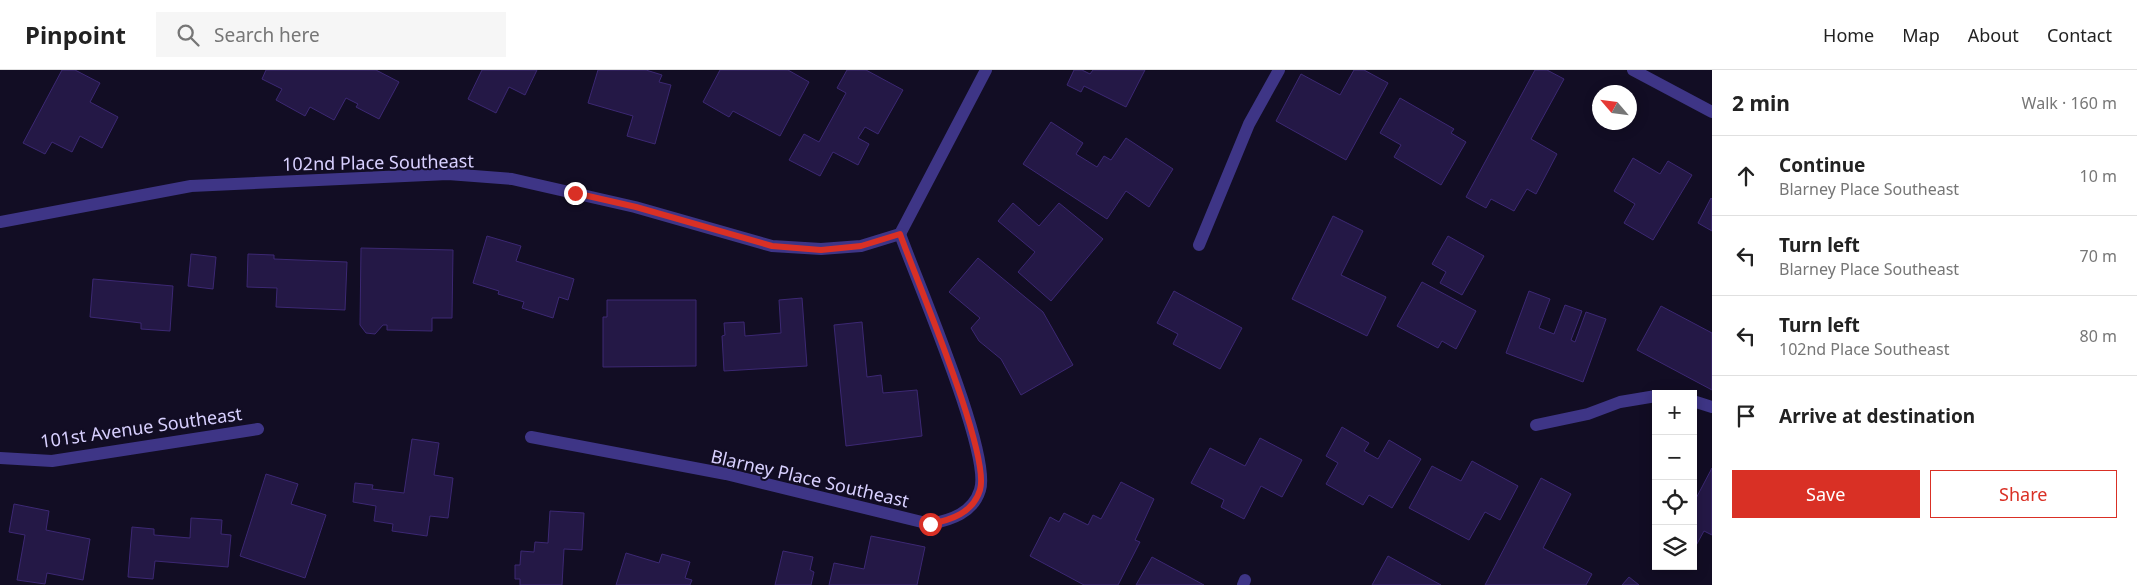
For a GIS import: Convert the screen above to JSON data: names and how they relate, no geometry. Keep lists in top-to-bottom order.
{
  "streets": {
    "street": ["102nd Place Southeast", "101st Avenue Southeast", "Blarney Place Southeast"]
  },
  "crossings": [
    ["102nd Place Southeast", "Blarney Place Southeast"]
  ],
  "north": "top left",
  "page": {
    "header": "Pinpoint",
    "search": "Search here",
    "nav": [
      "Home",
      "Map",
      "About",
      "Contact"
    ],
    "heading": ["2 min", "Walk · 160 m"],
    "list": [
      ["Continue", "Blarney Place Southeast", "10 m"],
      ["Turn left", "Blarney Place Southeast", "70 m"],
      ["Turn left", "102nd Place Southeast", "80 m"],
      "Arrive at destination"
    ],
    "map_buttons": ["+", "−"],
    "buttons": ["Save", "Share"]
  }
}
